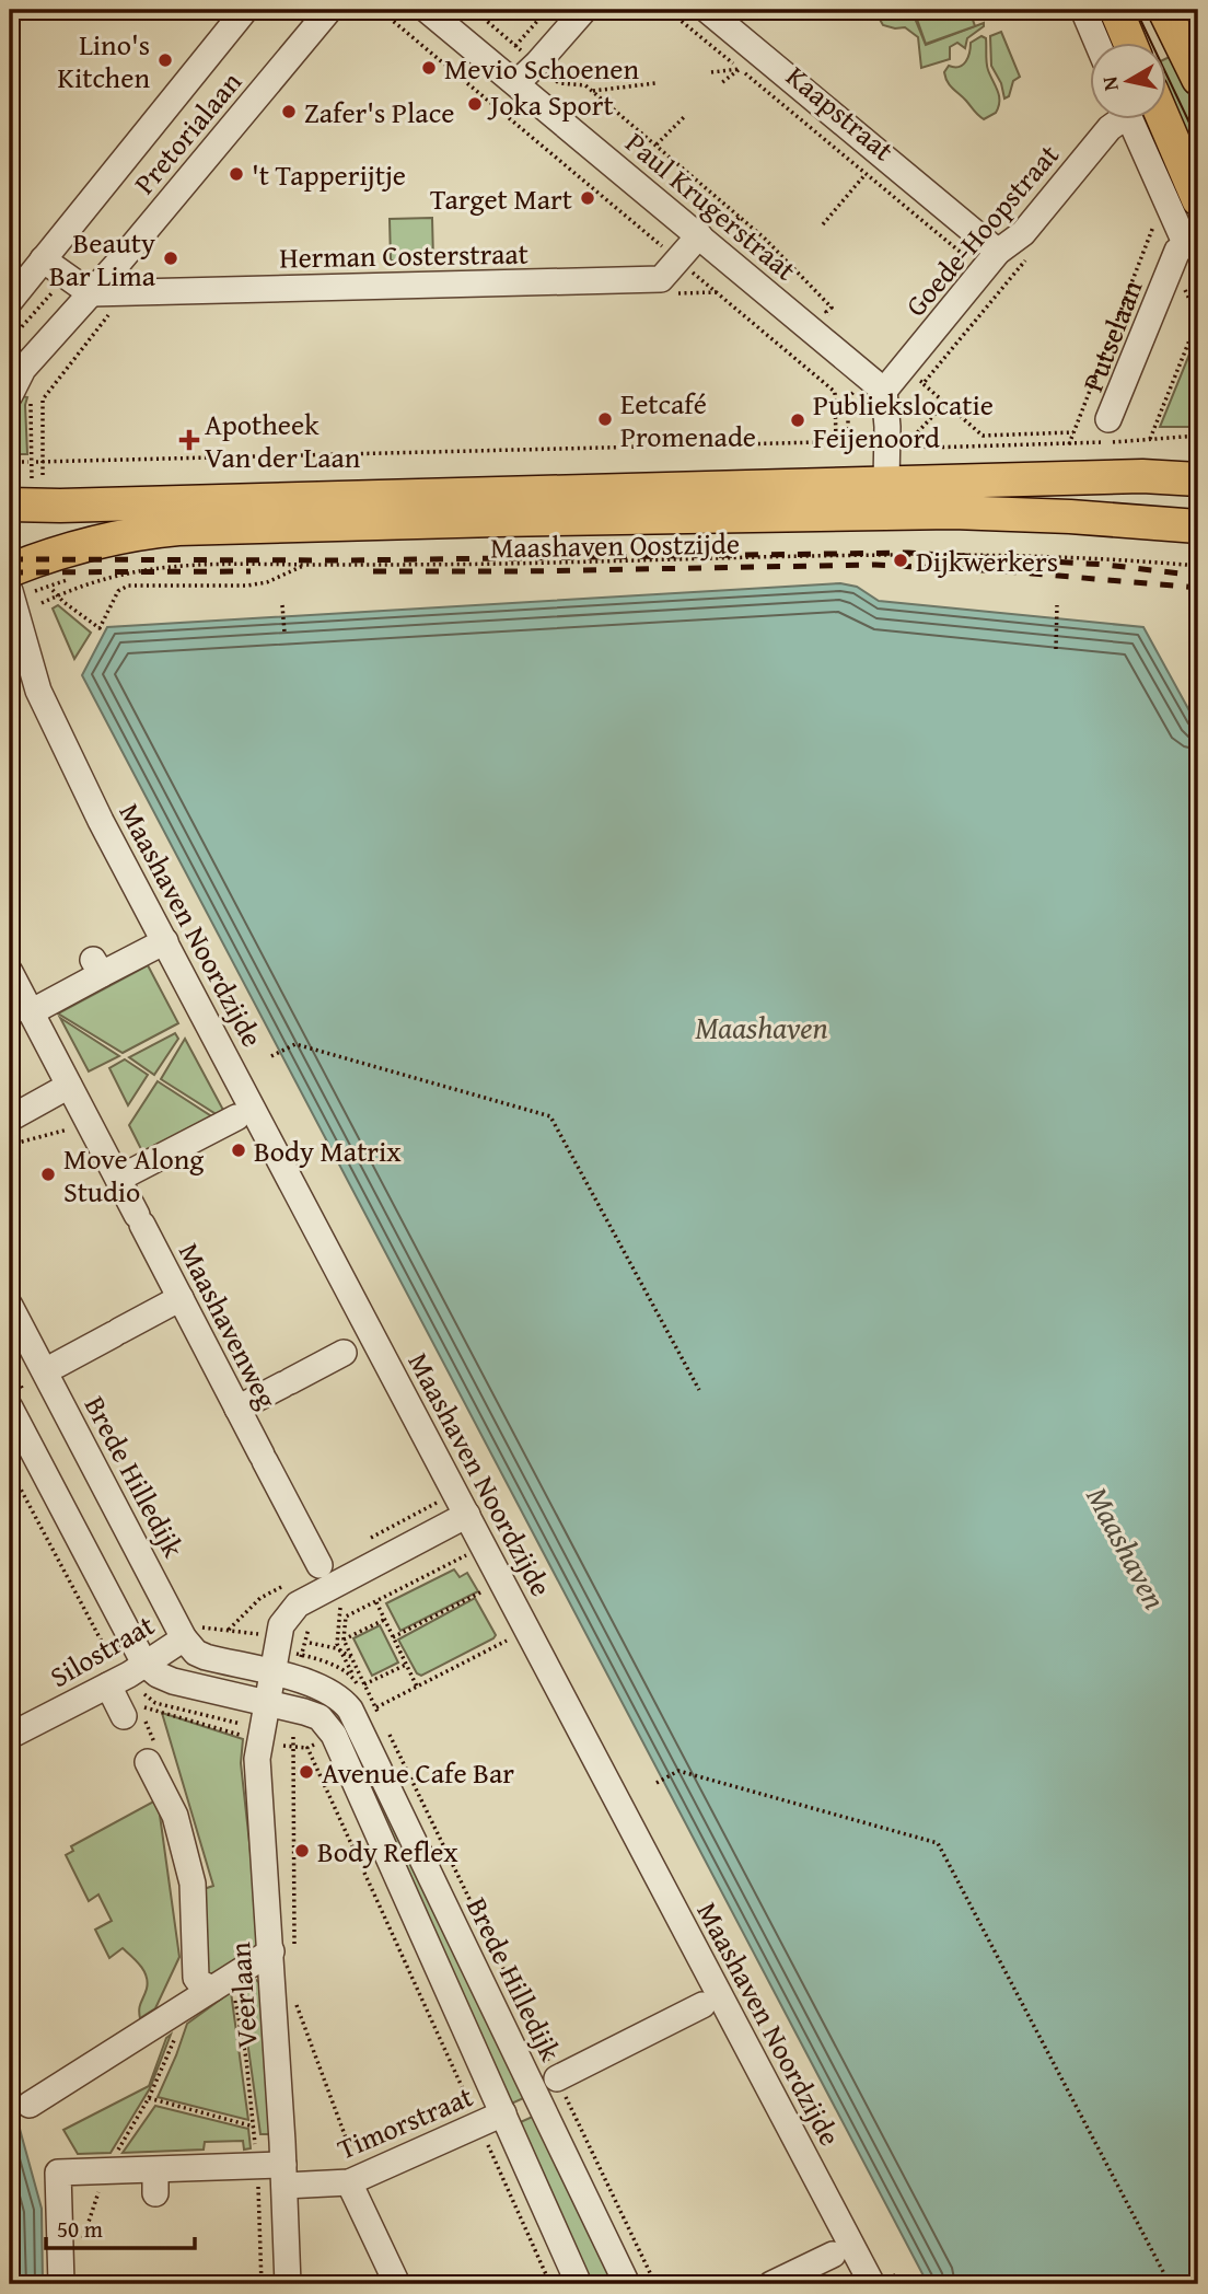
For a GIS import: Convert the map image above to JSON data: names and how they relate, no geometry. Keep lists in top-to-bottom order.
{
  "streets": {
    "main road": ["Maashaven Oostzijde"],
    "street": [
      "Kaapstraat",
      "Pretorialaan",
      "Paul Krugerstraat",
      "Goede-Hoopstraat",
      "Herman Costerstraat",
      "Putselaan",
      "Maashaven Noordzijde",
      "Maashavenweg",
      "Brede Hilledijk",
      "Silostraat",
      "Veerlaan",
      "Timorstraat"
    ]
  },
  "crossings": [
    ["Kaapstraat", "Goede-Hoopstraat"],
    ["Pretorialaan", "Herman Costerstraat"],
    ["Paul Krugerstraat", "Goede-Hoopstraat"],
    ["Paul Krugerstraat", "Herman Costerstraat"],
    ["Maashaven Noordzijde", "Veerlaan"],
    ["Brede Hilledijk", "Silostraat"],
    ["Brede Hilledijk", "Veerlaan"],
    ["Veerlaan", "Timorstraat"]
  ],
  "water": ["Maashaven"],
  "places": {
    "other": [
      "Lino's Kitchen",
      "Mevio Schoenen",
      "Joka Sport",
      "Zafer's Place",
      "'t Tapperijtje",
      "Target Mart",
      "Beauty Bar Lima",
      "Eetcafé Promenade",
      "Publiekslocatie Feijenoord",
      "Dijkwerkers",
      "Body Matrix",
      "Move Along Studio",
      "Avenue Cafe Bar",
      "Body Reflex"
    ],
    "health": ["Apotheek Van der Laan"]
  },
  "scale_bar": "50 m",
  "north": "left"
}
